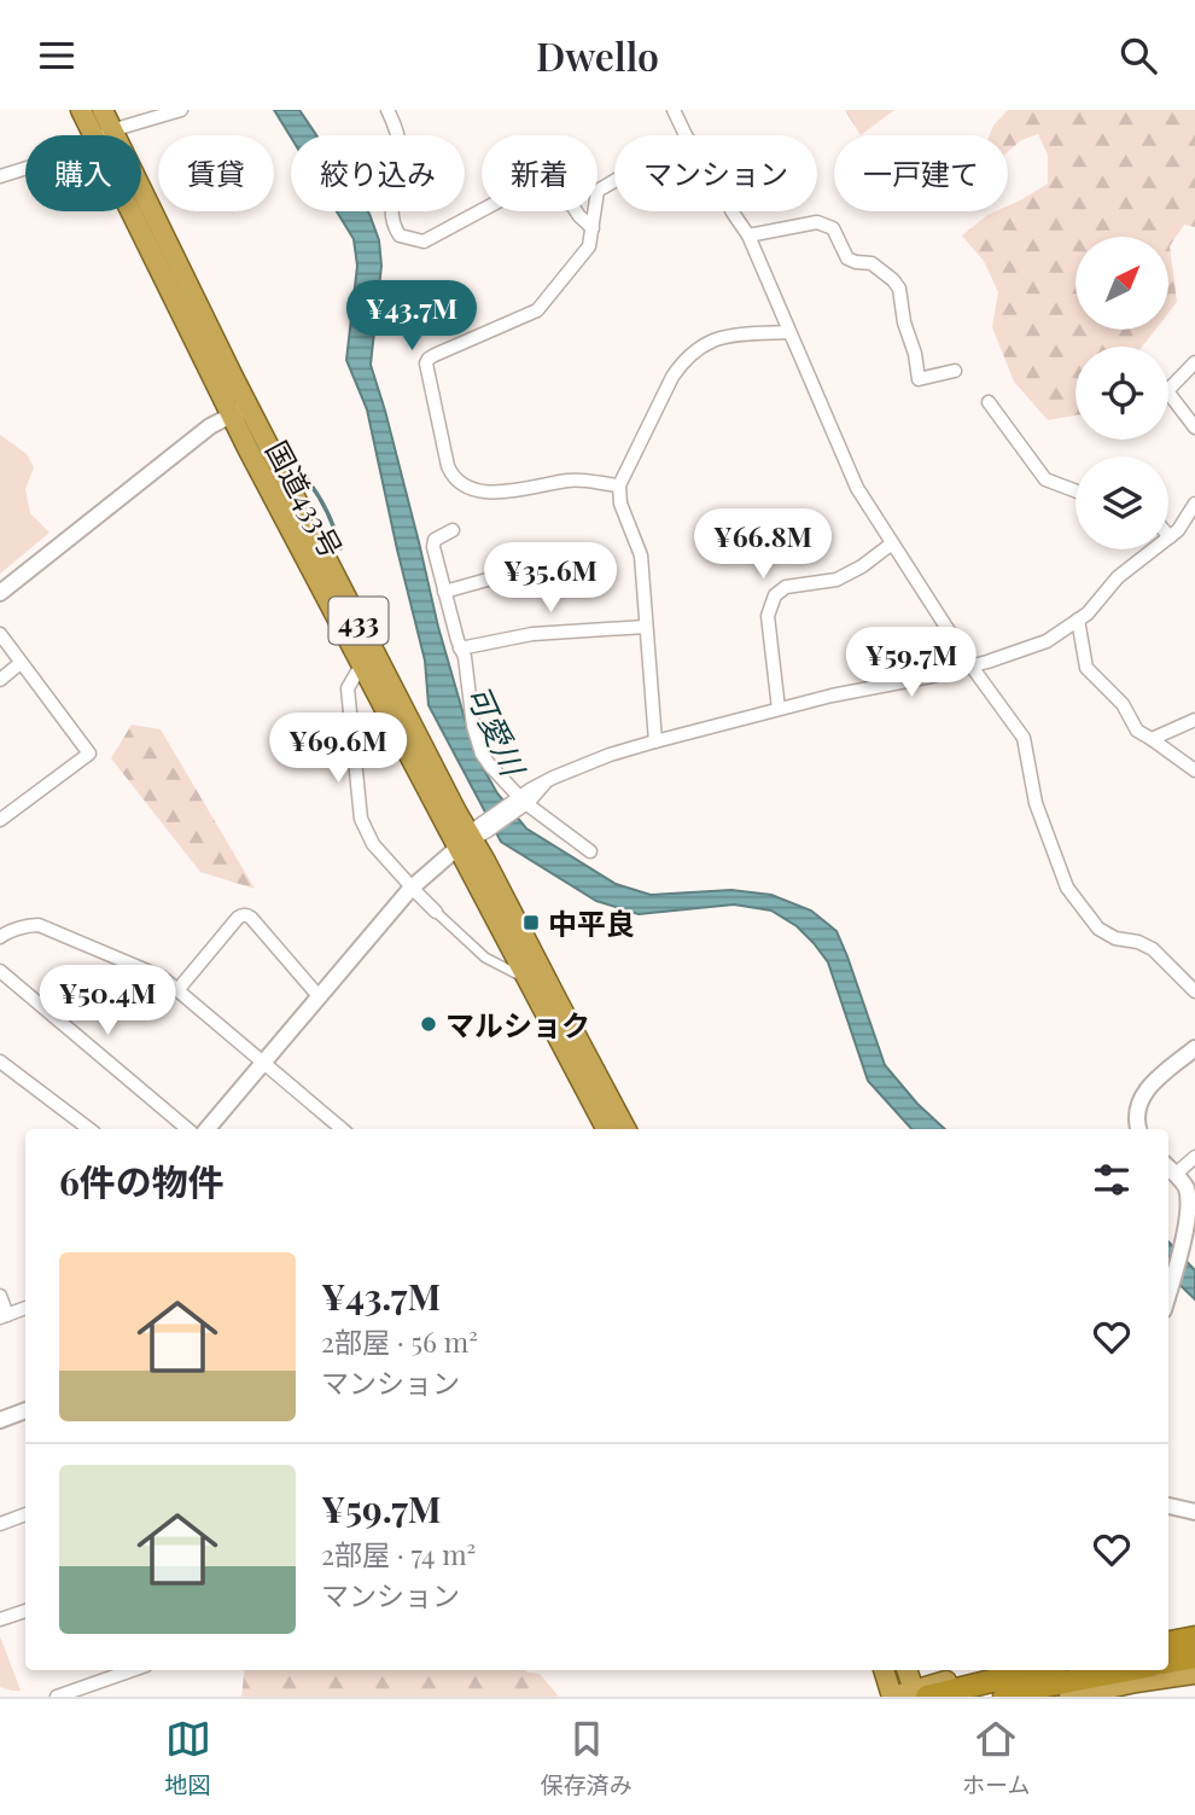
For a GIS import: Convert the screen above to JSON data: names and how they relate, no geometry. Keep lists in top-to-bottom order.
{
  "streets": {
    "highway": ["国道433号", "433"]
  },
  "water": ["可愛川"],
  "places": {
    "transit": ["中平良"],
    "other": ["マルショク"]
  },
  "north": "top right",
  "page": {
    "header": "Dwello",
    "chip": [
      "購入",
      "賃貸",
      "絞り込み",
      "新着",
      "マンション",
      "一戸建て"
    ],
    "price": [
      "¥43.7M",
      "¥66.8M",
      "¥35.6M",
      "¥59.7M",
      "¥69.6M",
      "¥50.4M"
    ],
    "heading": "6件の物件",
    "list": [
      {
        "name": "¥43.7M",
        "note": "2部屋 · 56 m² · マンション"
      },
      {
        "name": "¥59.7M",
        "note": "2部屋 · 74 m² · マンション"
      }
    ],
    "tabs": ["地図", "保存済み", "ホーム"]
  }
}
